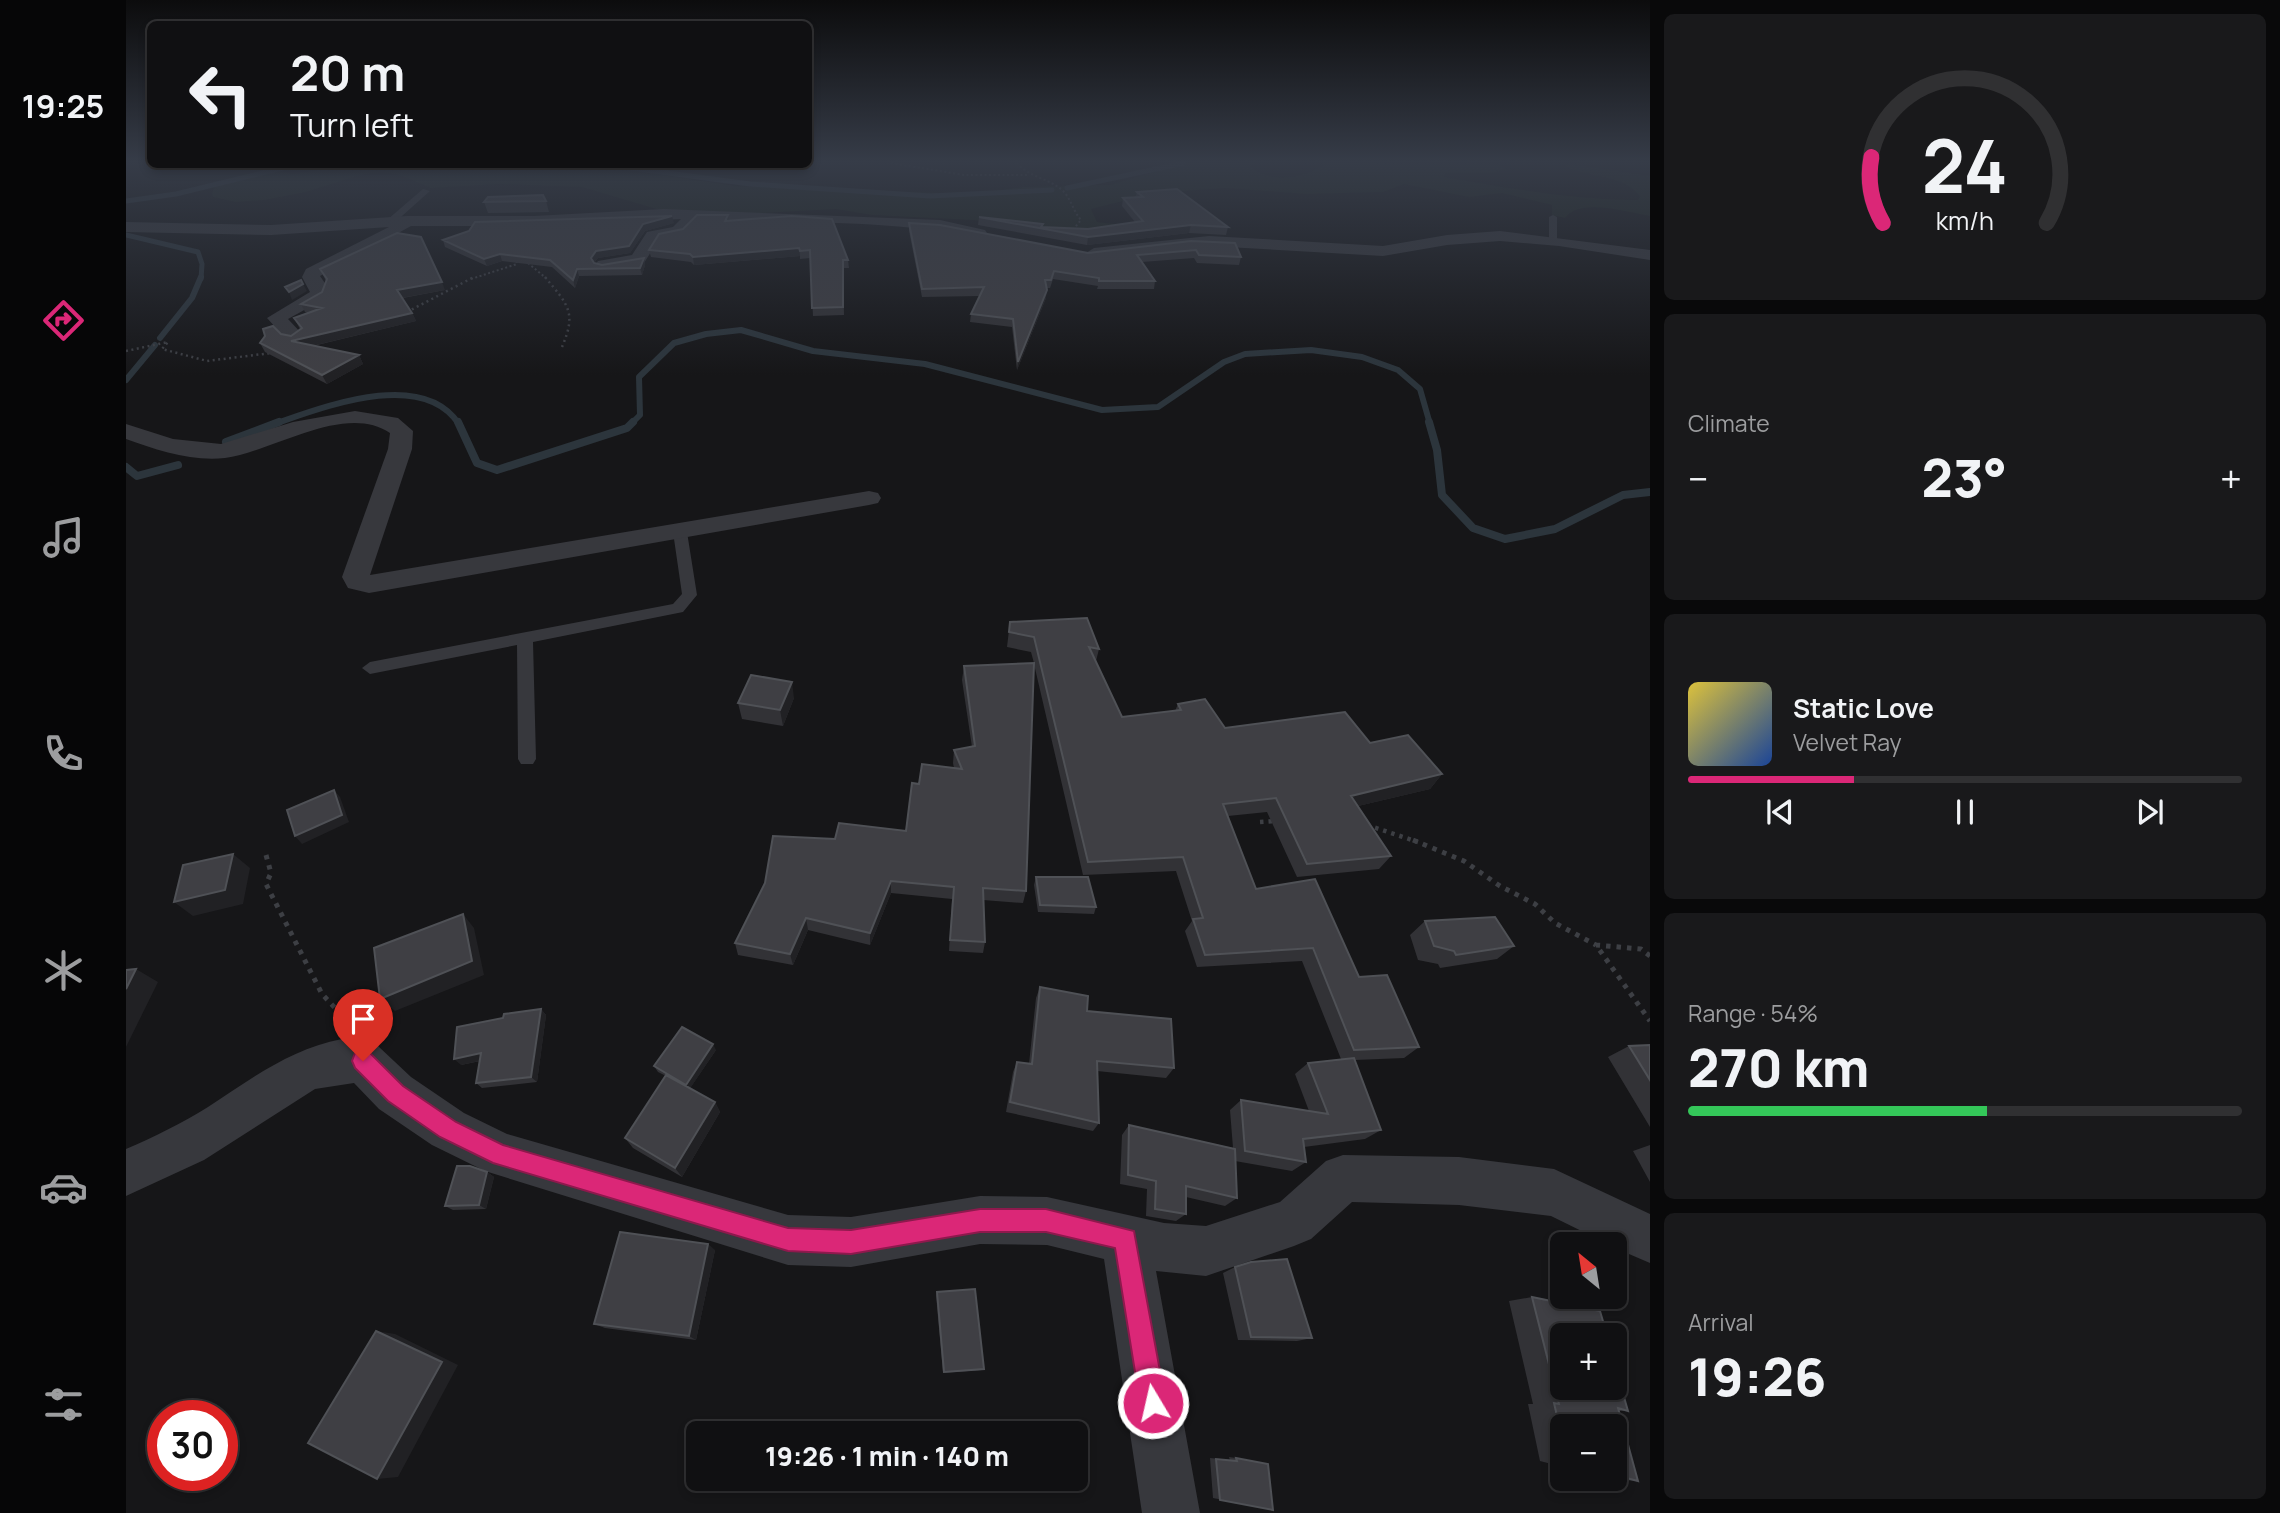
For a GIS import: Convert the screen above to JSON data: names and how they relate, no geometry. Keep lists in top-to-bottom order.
{
  "north": "top left",
  "page": {
    "tabs": "19:25",
    "turn": ["20 m", "Turn left"],
    "tile": [
      "Climate",
      ["Range · 54%", "270 km"],
      ["Arrival", "19:26"]
    ],
    "heat": ["−", "23°", "+"],
    "song": ["Static Love", "Velvet Ray"],
    "map_buttons": ["+", "−"],
    "limit": "30",
    "trip": "19:26 · 1 min · 140 m",
    "gauge": ["24", "km/h"]
  }
}
